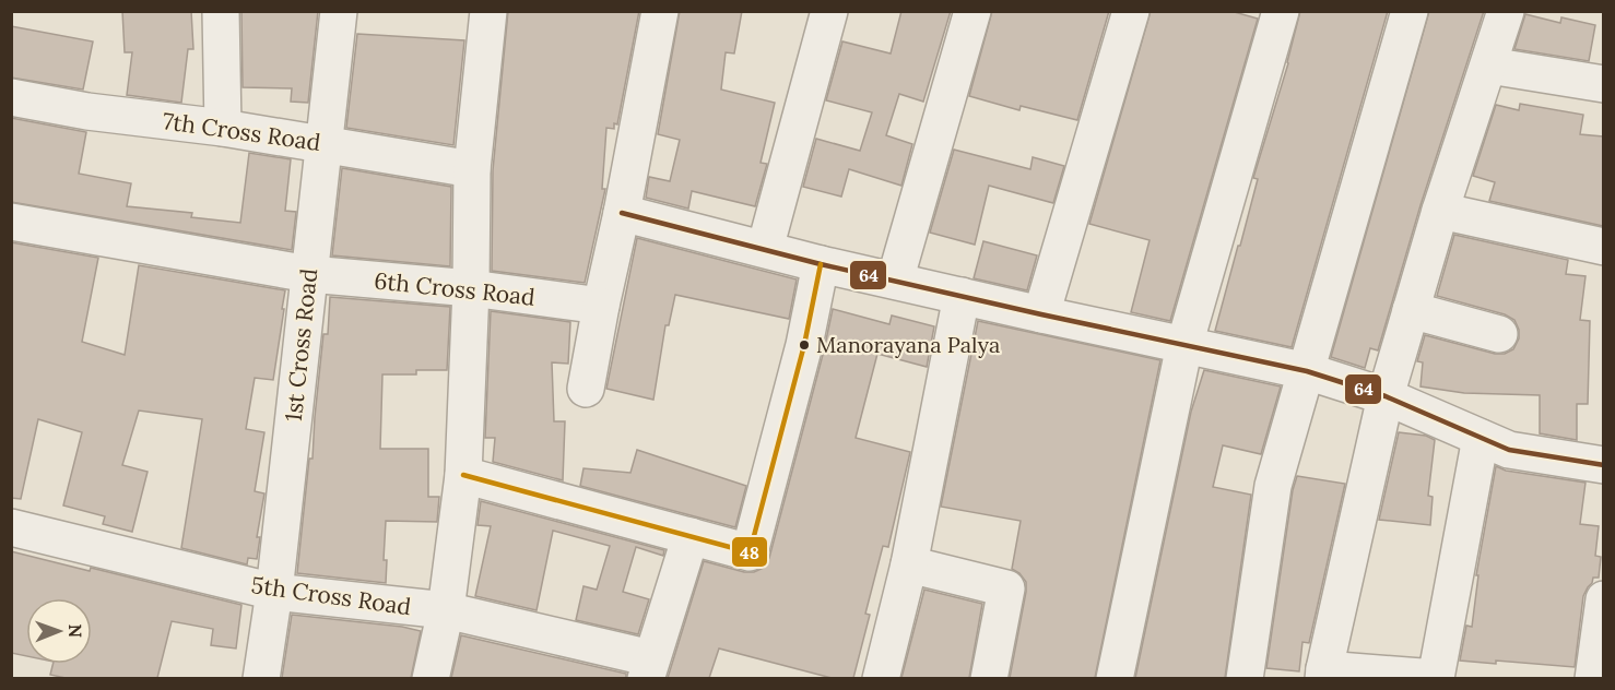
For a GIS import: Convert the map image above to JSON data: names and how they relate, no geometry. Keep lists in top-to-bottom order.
{
  "streets": {
    "street": [
      "7th Cross Road",
      "6th Cross Road",
      "1st Cross Road",
      "5th Cross Road"
    ]
  },
  "crossings": [
    ["7th Cross Road", "1st Cross Road"],
    ["6th Cross Road", "1st Cross Road"],
    ["1st Cross Road", "5th Cross Road"]
  ],
  "places": ["Manorayana Palya"],
  "lines": ["transit line 64", "transit line 48"],
  "north": "right"
}
